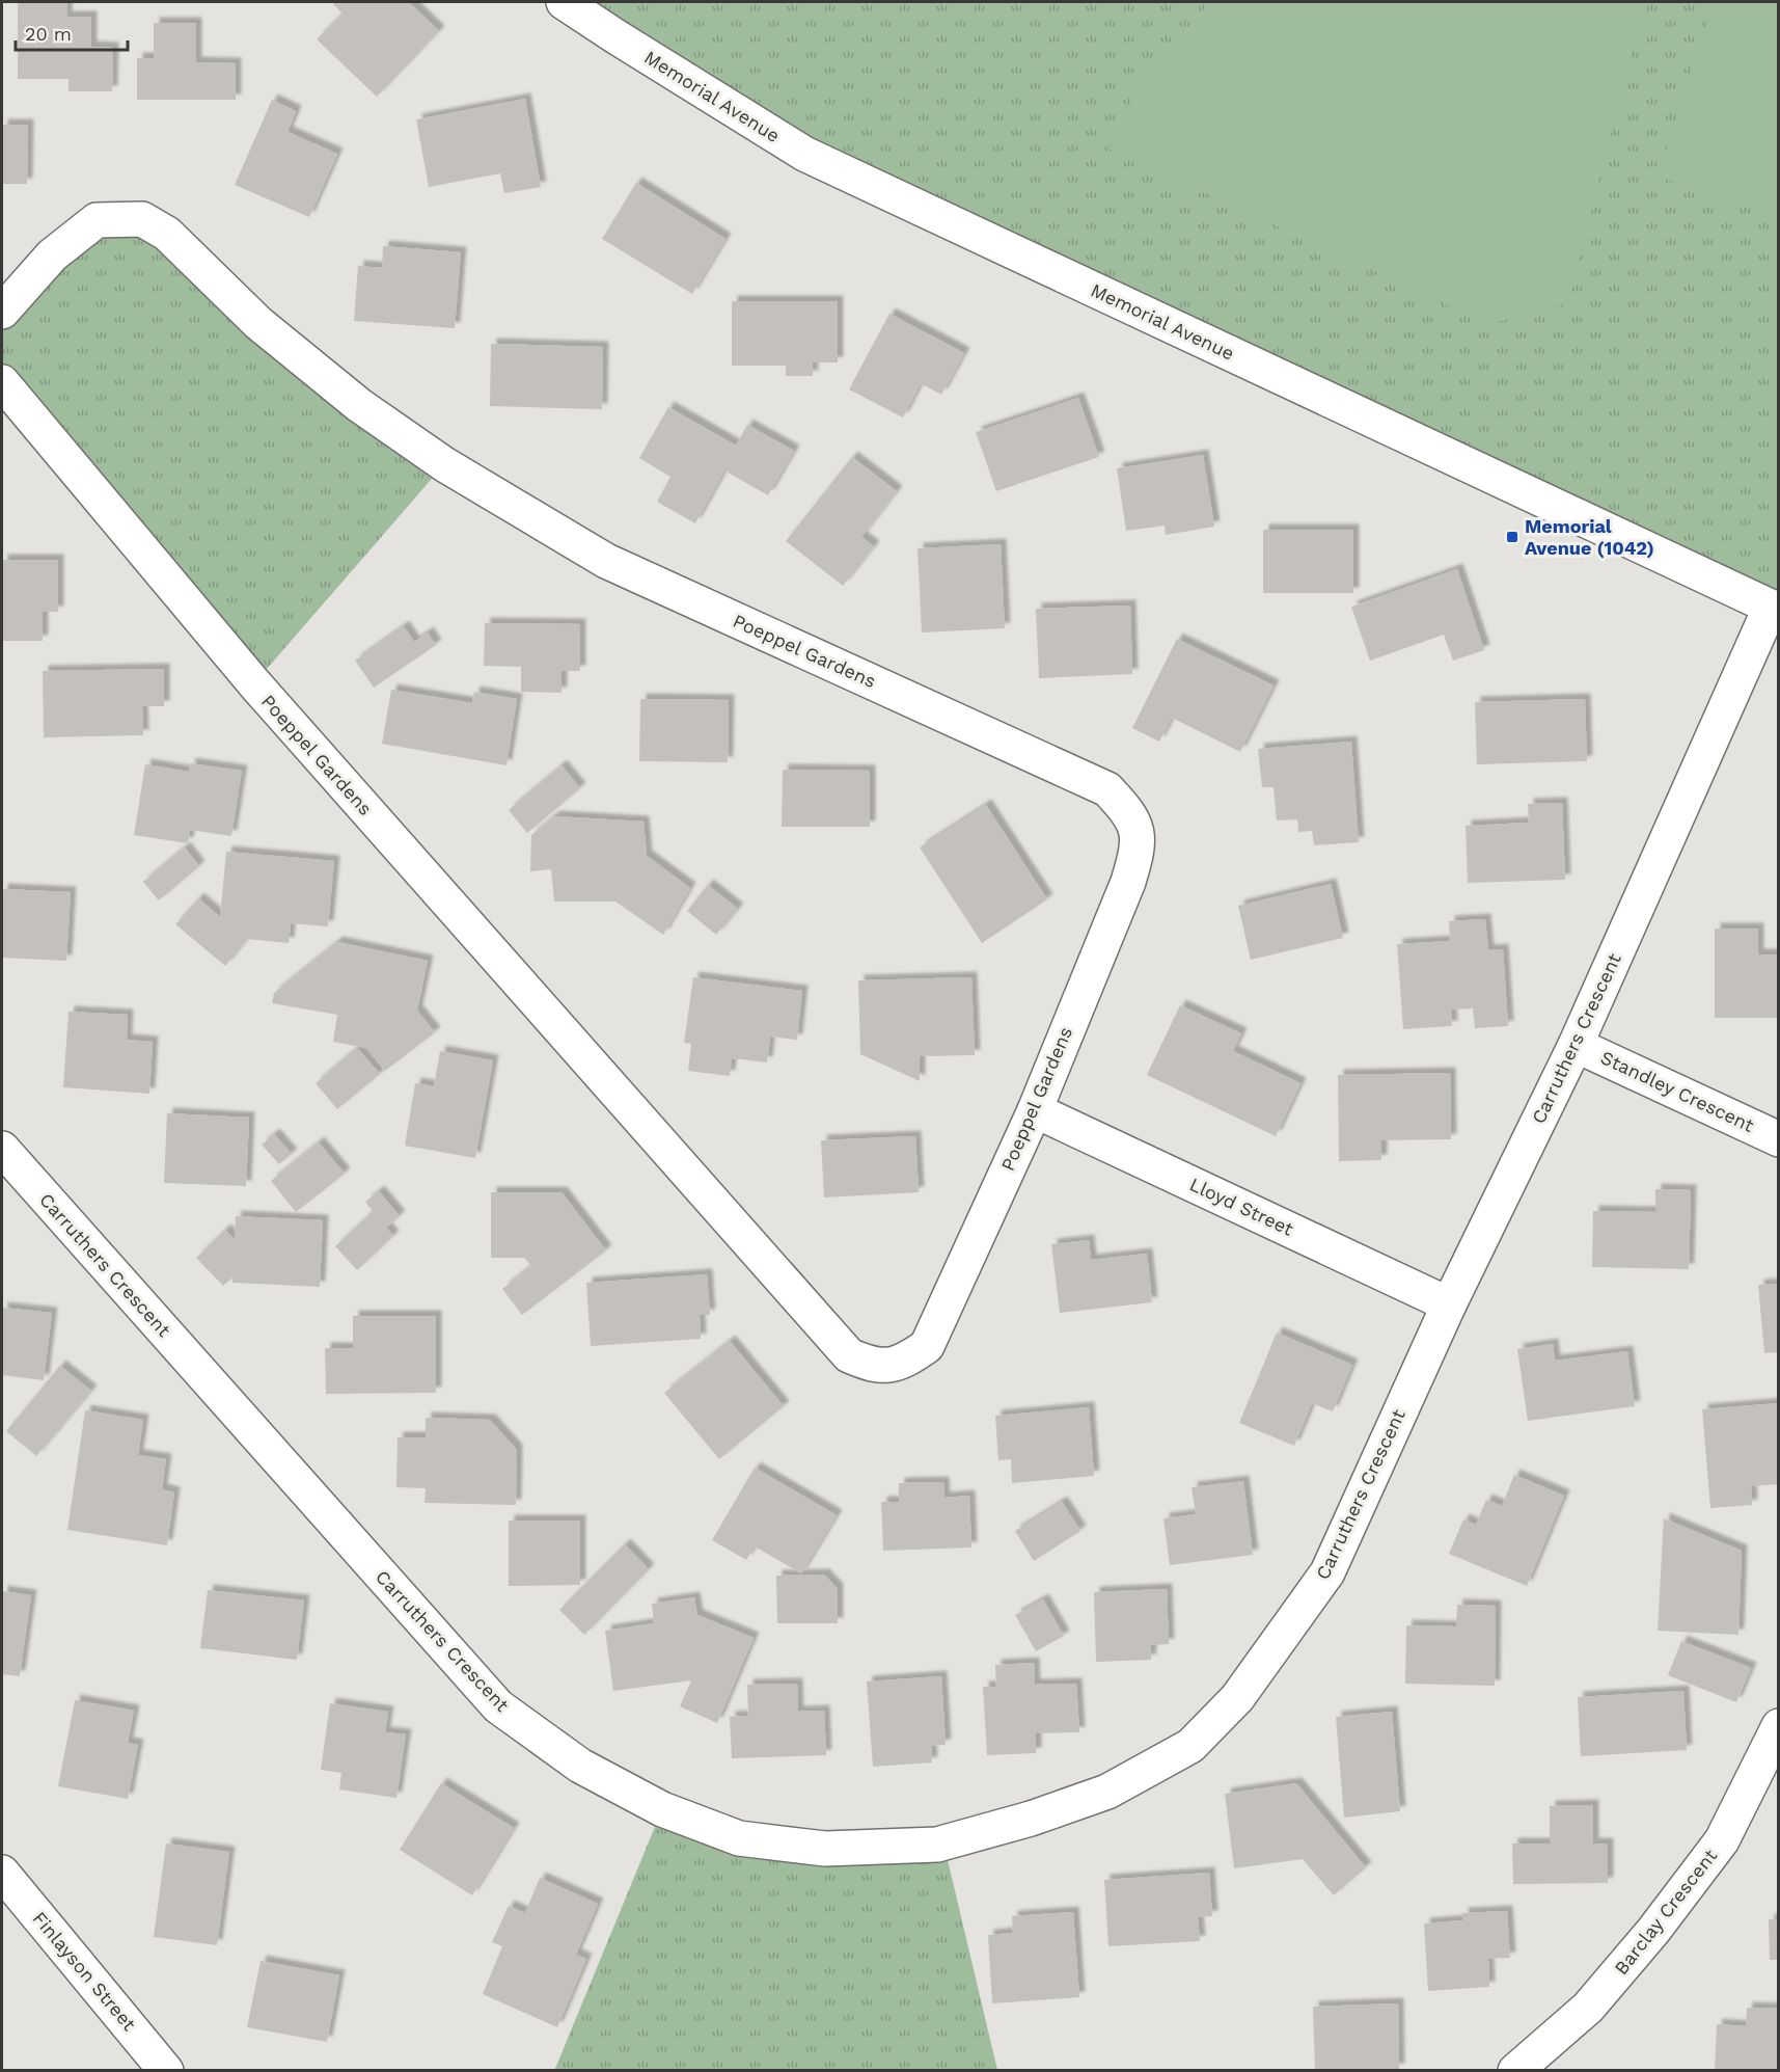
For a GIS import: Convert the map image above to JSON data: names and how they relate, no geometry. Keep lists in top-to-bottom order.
{
  "streets": {
    "street": [
      "Memorial Avenue",
      "Poeppel Gardens",
      "Carruthers Crescent",
      "Standley Crescent",
      "Lloyd Street",
      "Barclay Crescent",
      "Finlayson Street"
    ]
  },
  "crossings": [
    ["Memorial Avenue", "Carruthers Crescent"],
    ["Poeppel Gardens", "Lloyd Street"],
    ["Carruthers Crescent", "Standley Crescent"],
    ["Carruthers Crescent", "Lloyd Street"]
  ],
  "places": {
    "transit": ["Memorial Avenue (1042)"]
  },
  "scale_bar": "20 m"
}
